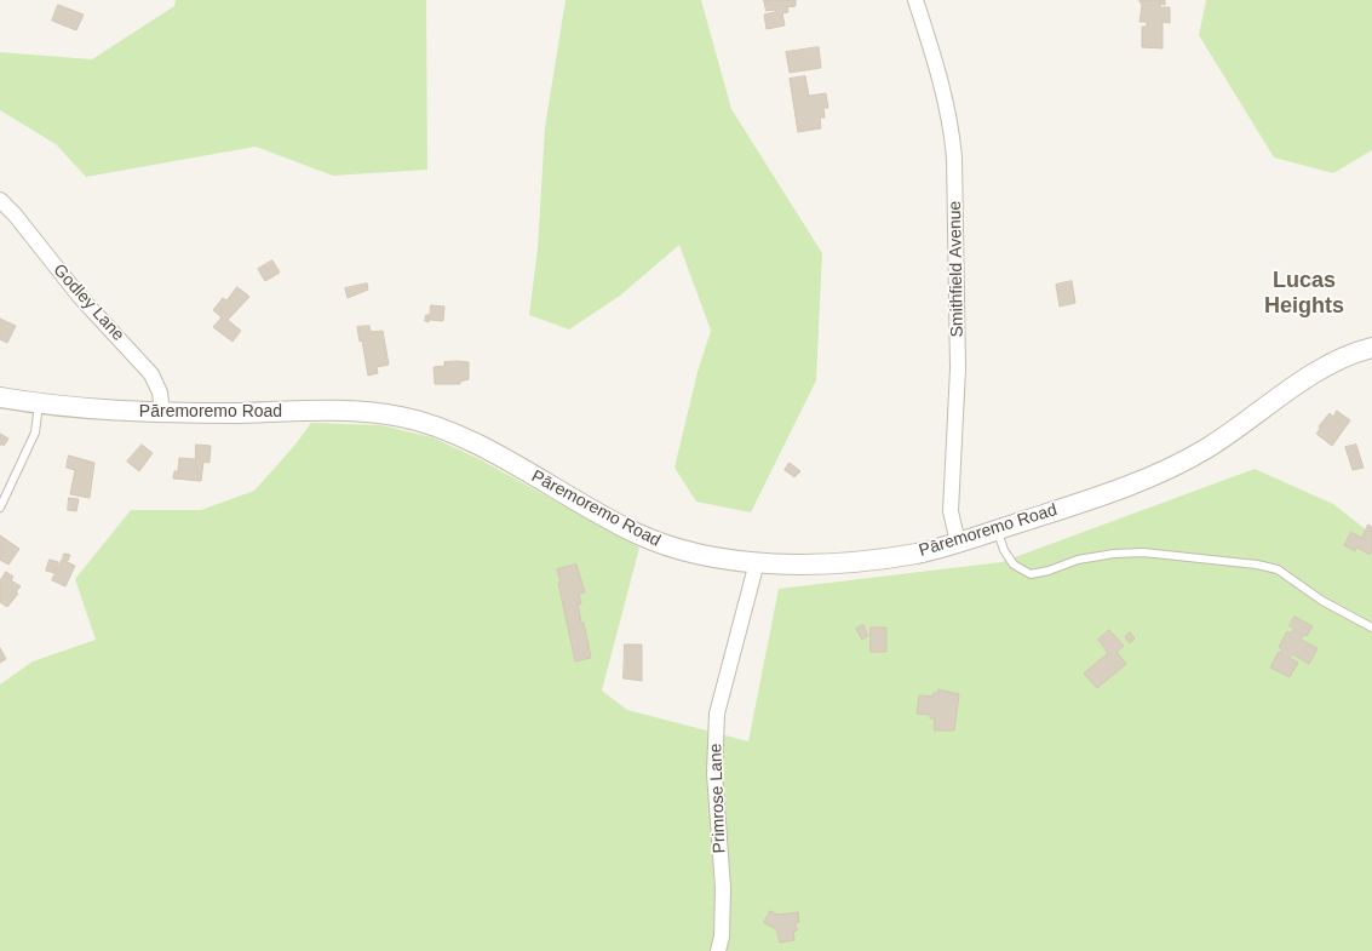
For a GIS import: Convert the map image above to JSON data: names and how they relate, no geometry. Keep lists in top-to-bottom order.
{
  "streets": {
    "street": [
      "Smithfield Avenue",
      "Godley Lane",
      "Pāremoremo Road",
      "Primrose Lane"
    ]
  },
  "crossings": [
    ["Smithfield Avenue", "Pāremoremo Road"],
    ["Godley Lane", "Pāremoremo Road"],
    ["Pāremoremo Road", "Primrose Lane"]
  ],
  "districts": ["Lucas Heights"]
}
